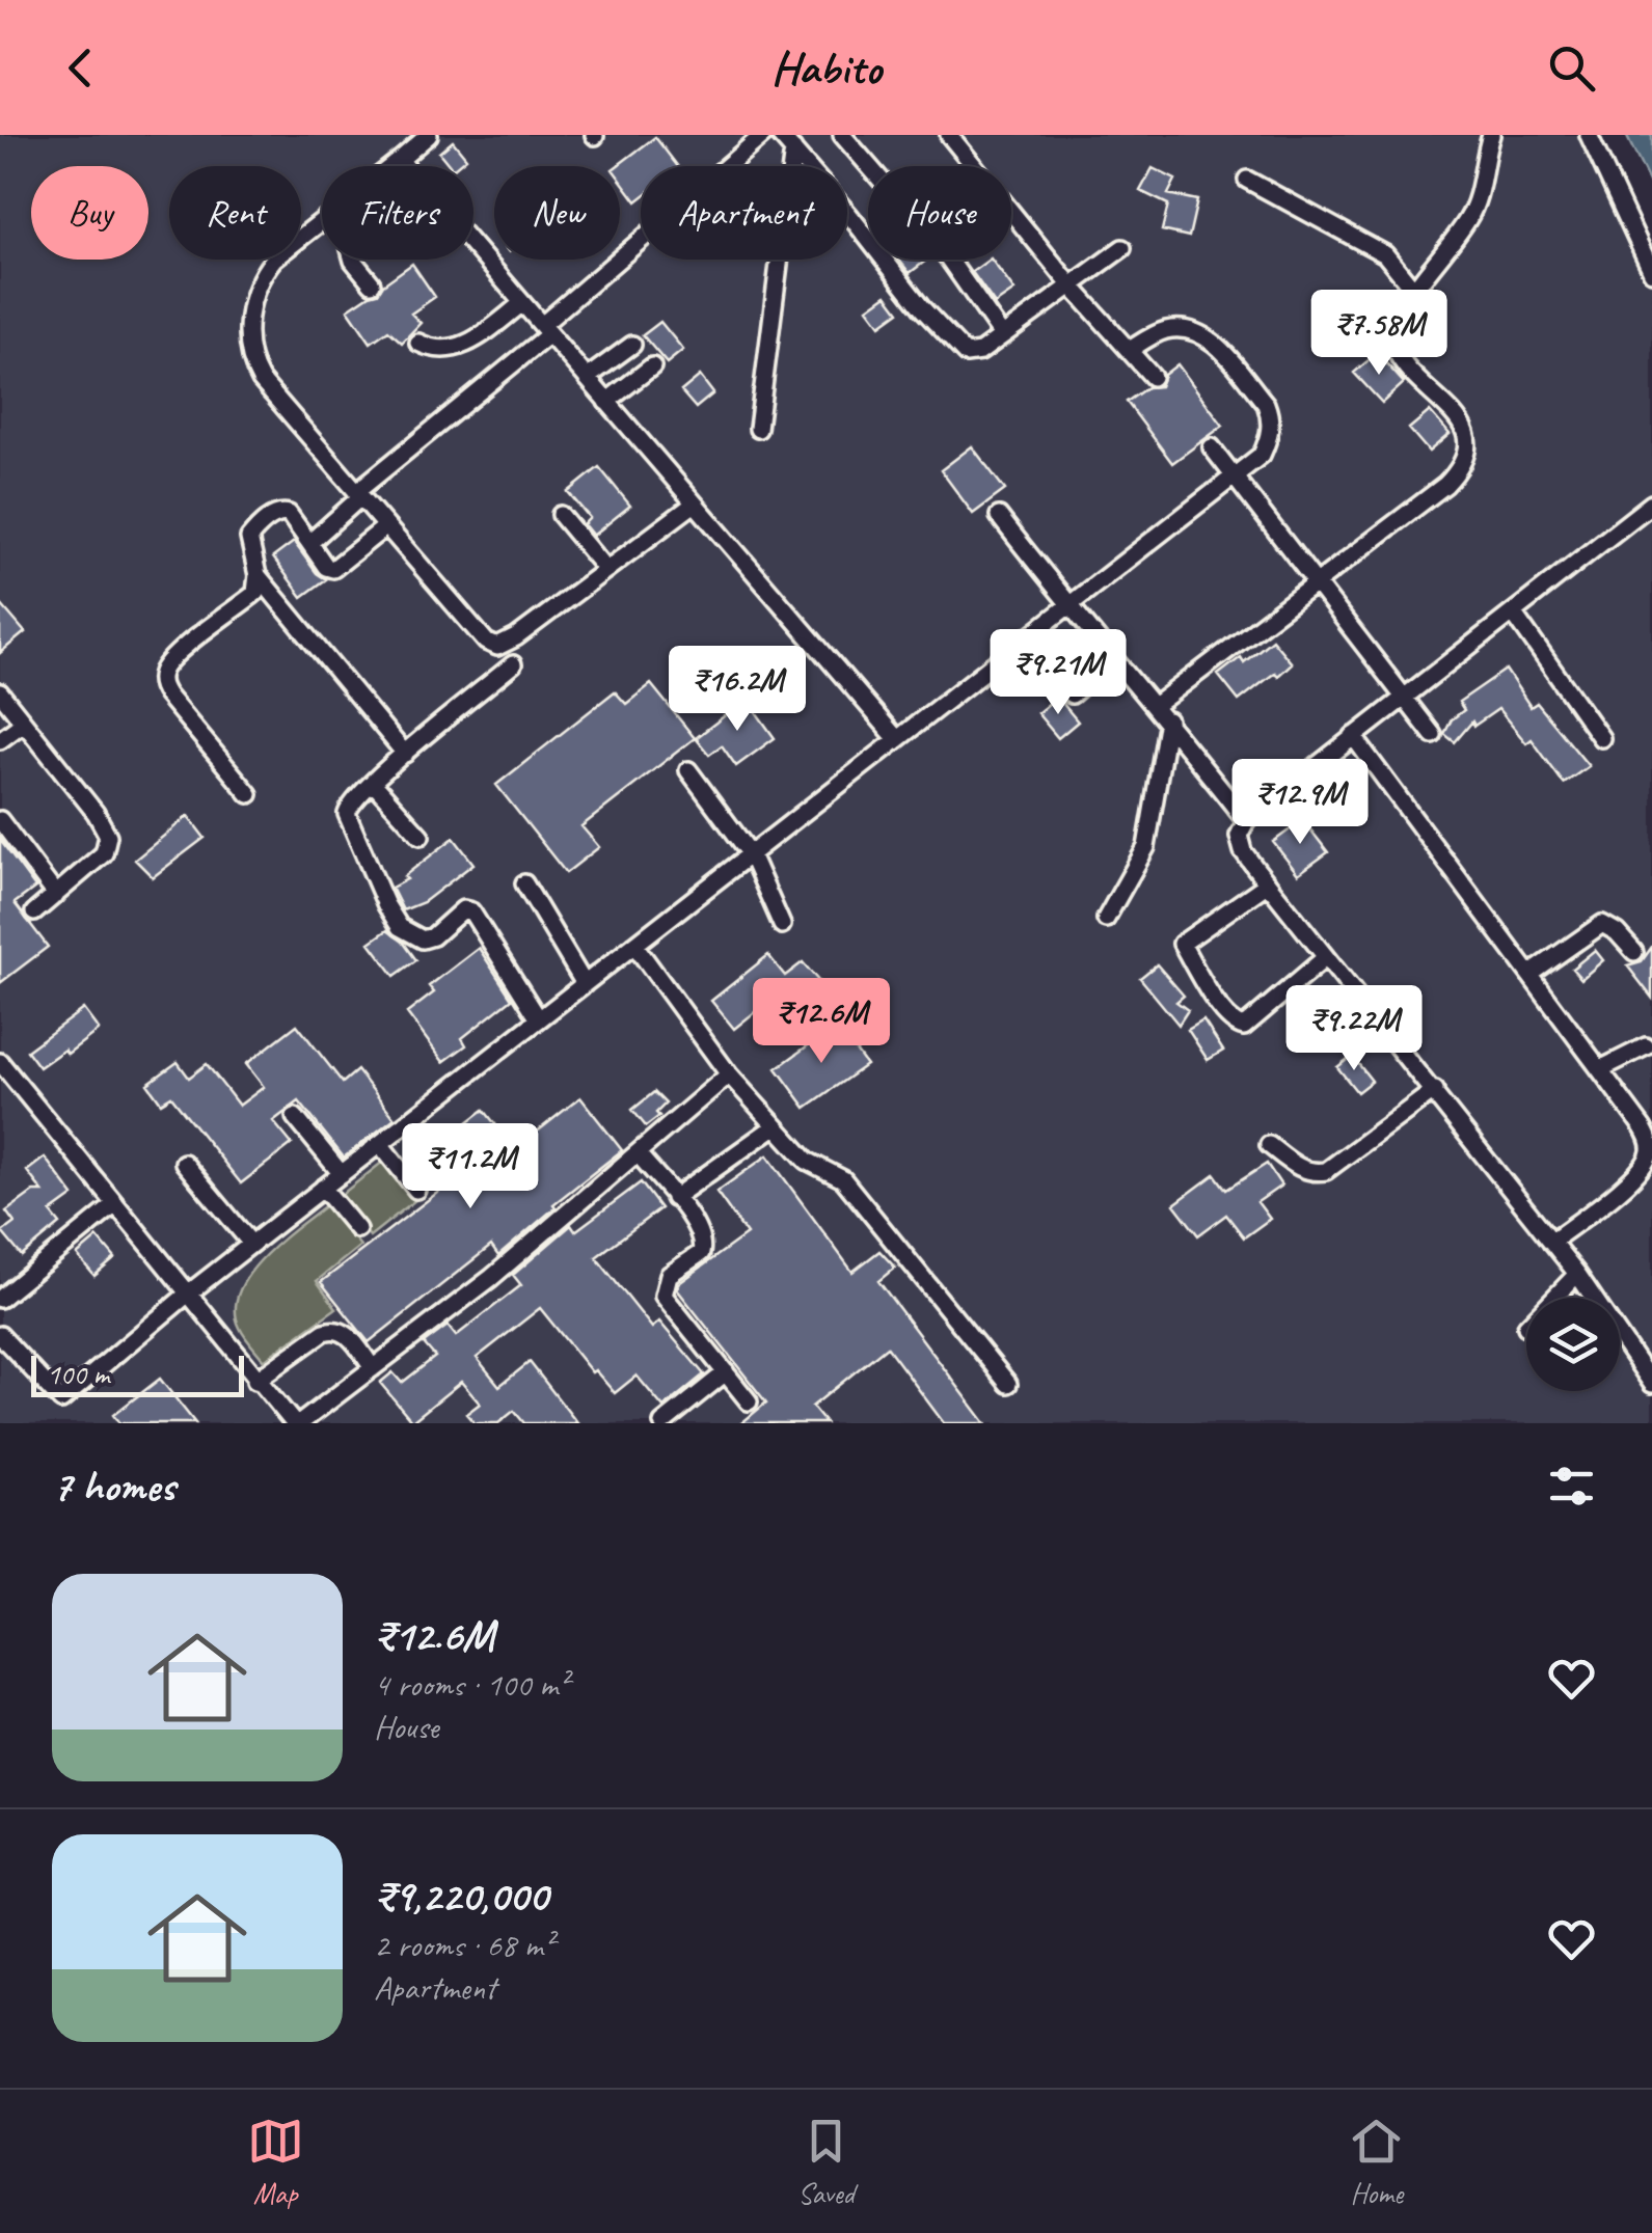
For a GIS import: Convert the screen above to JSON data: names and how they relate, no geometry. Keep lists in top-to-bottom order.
{
  "scale_bar": "100 m",
  "page": {
    "header": "Habito",
    "chip": [
      "Buy",
      "Rent",
      "Filters",
      "New",
      "Apartment",
      "House"
    ],
    "price": [
      "₹7.58M",
      "₹9.21M",
      "₹16.2M",
      "₹12.9M",
      "₹12.6M",
      "₹9.22M",
      "₹11.2M"
    ],
    "scale": "100 m",
    "heading": "7 homes",
    "list": [
      {
        "name": "₹12.6M",
        "note": "4 rooms · 100 m² · House"
      },
      {
        "name": "₹9,220,000",
        "note": "2 rooms · 68 m² · Apartment"
      }
    ],
    "tabs": ["Map", "Saved", "Home"]
  }
}
